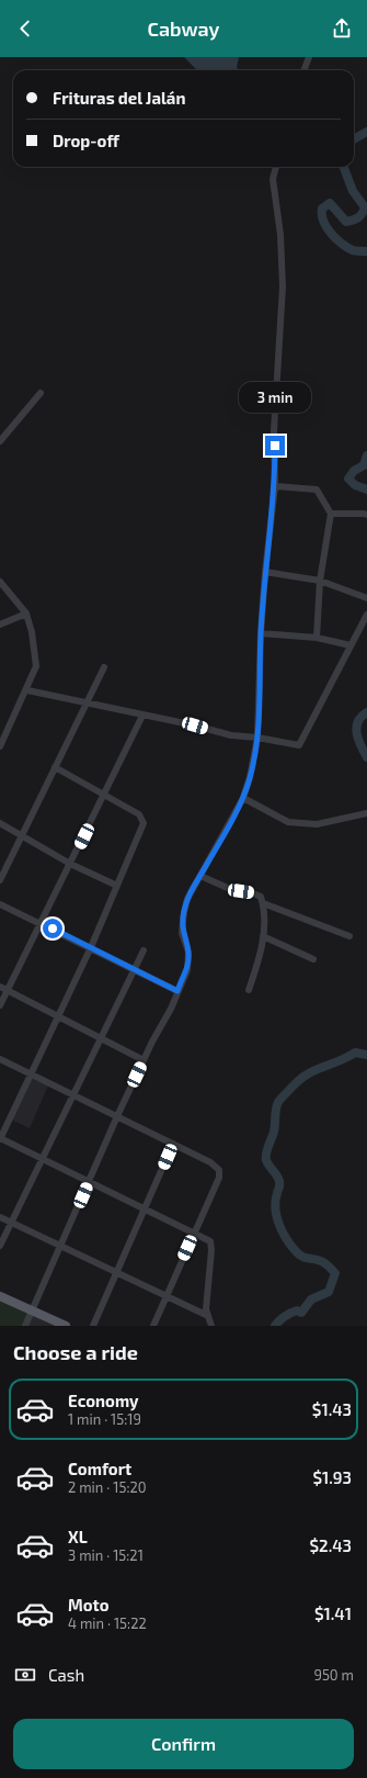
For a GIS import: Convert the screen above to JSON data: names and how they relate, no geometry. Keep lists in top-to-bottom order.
{
  "page": {
    "header": "Cabway",
    "banner": ["Frituras del Jalán", "Drop-off"],
    "bubble": "3 min",
    "heading": "Choose a ride",
    "list": [
      {
        "name": "Economy",
        "note": "1 min · 15:19",
        "value": "$1.43"
      },
      {
        "name": "Comfort",
        "note": "2 min · 15:20",
        "value": "$1.93"
      },
      {
        "name": "XL",
        "note": "3 min · 15:21",
        "value": "$2.43"
      },
      {
        "name": "Moto",
        "note": "4 min · 15:22",
        "value": "$1.41"
      }
    ],
    "pay": ["Cash", "950 m"],
    "buttons": "Confirm"
  }
}
